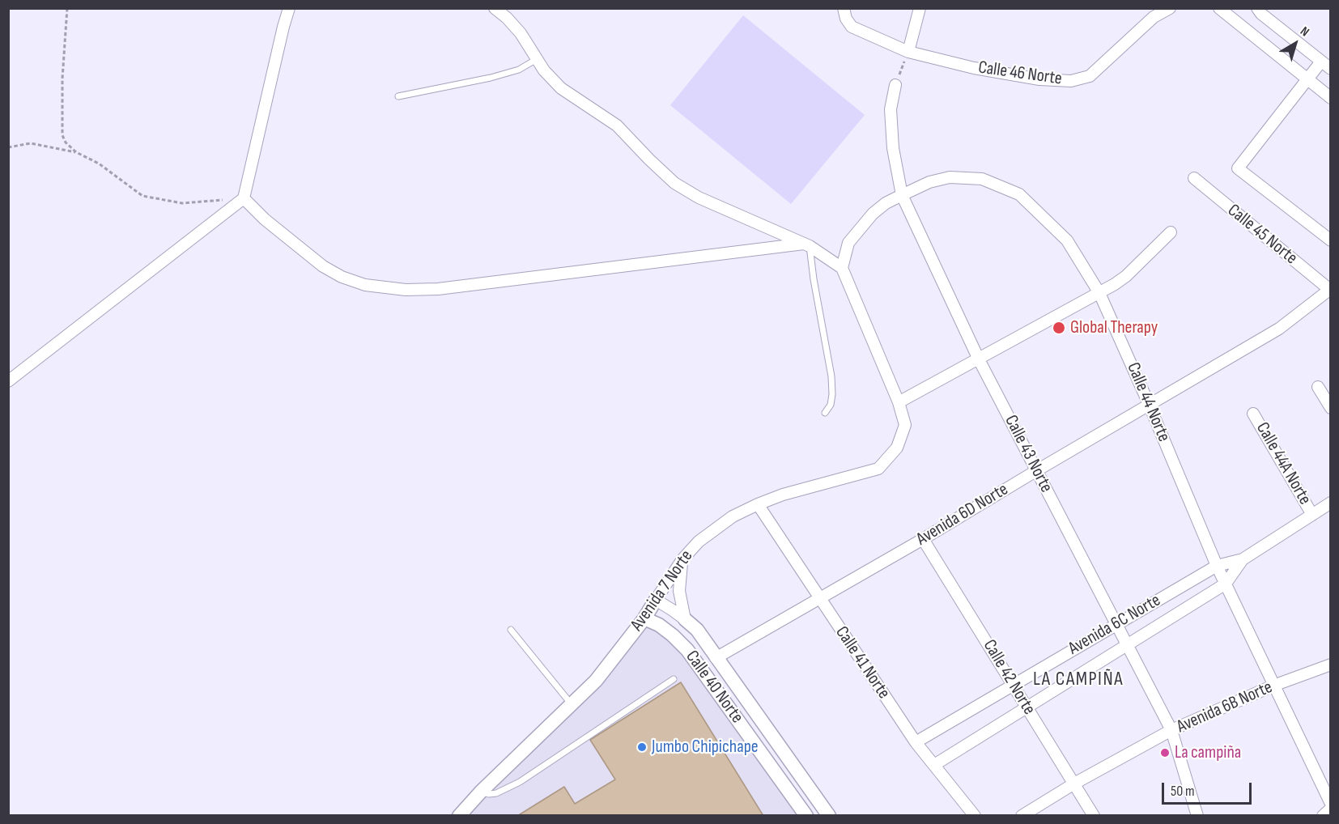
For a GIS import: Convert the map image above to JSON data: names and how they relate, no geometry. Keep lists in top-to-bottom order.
{
  "streets": {
    "street": [
      "Calle 46 Norte",
      "Calle 45 Norte",
      "Calle 44 Norte",
      "Calle 43 Norte",
      "Calle 44A Norte",
      "Avenida 6D Norte",
      "Avenida 7 Norte",
      "Avenida 6C Norte",
      "Calle 41 Norte",
      "Calle 42 Norte",
      "Calle 40 Norte",
      "Avenida 6B Norte"
    ]
  },
  "crossings": [
    ["Calle 45 Norte", "Avenida 6D Norte"],
    ["Calle 44 Norte", "Calle 43 Norte"],
    ["Calle 44 Norte", "Avenida 6D Norte"],
    ["Calle 44 Norte", "Avenida 7 Norte"],
    ["Calle 44 Norte", "Avenida 6C Norte"],
    ["Calle 44 Norte", "Avenida 6B Norte"],
    ["Calle 43 Norte", "Avenida 6D Norte"],
    ["Calle 43 Norte", "Avenida 6C Norte"],
    ["Calle 43 Norte", "Avenida 6B Norte"],
    ["Calle 44A Norte", "Avenida 6C Norte"],
    ["Avenida 6D Norte", "Calle 41 Norte"],
    ["Avenida 6D Norte", "Calle 42 Norte"],
    ["Avenida 6D Norte", "Calle 40 Norte"],
    ["Avenida 7 Norte", "Calle 41 Norte"],
    ["Avenida 7 Norte", "Calle 40 Norte"],
    ["Avenida 6C Norte", "Calle 41 Norte"],
    ["Avenida 6C Norte", "Calle 42 Norte"],
    ["Calle 42 Norte", "Avenida 6B Norte"]
  ],
  "districts": ["LA CAMPIÑA"],
  "places": ["Global Therapy", "Jumbo Chipichape", "La campiña"],
  "scale_bar": "50 m",
  "north": "top right"
}
